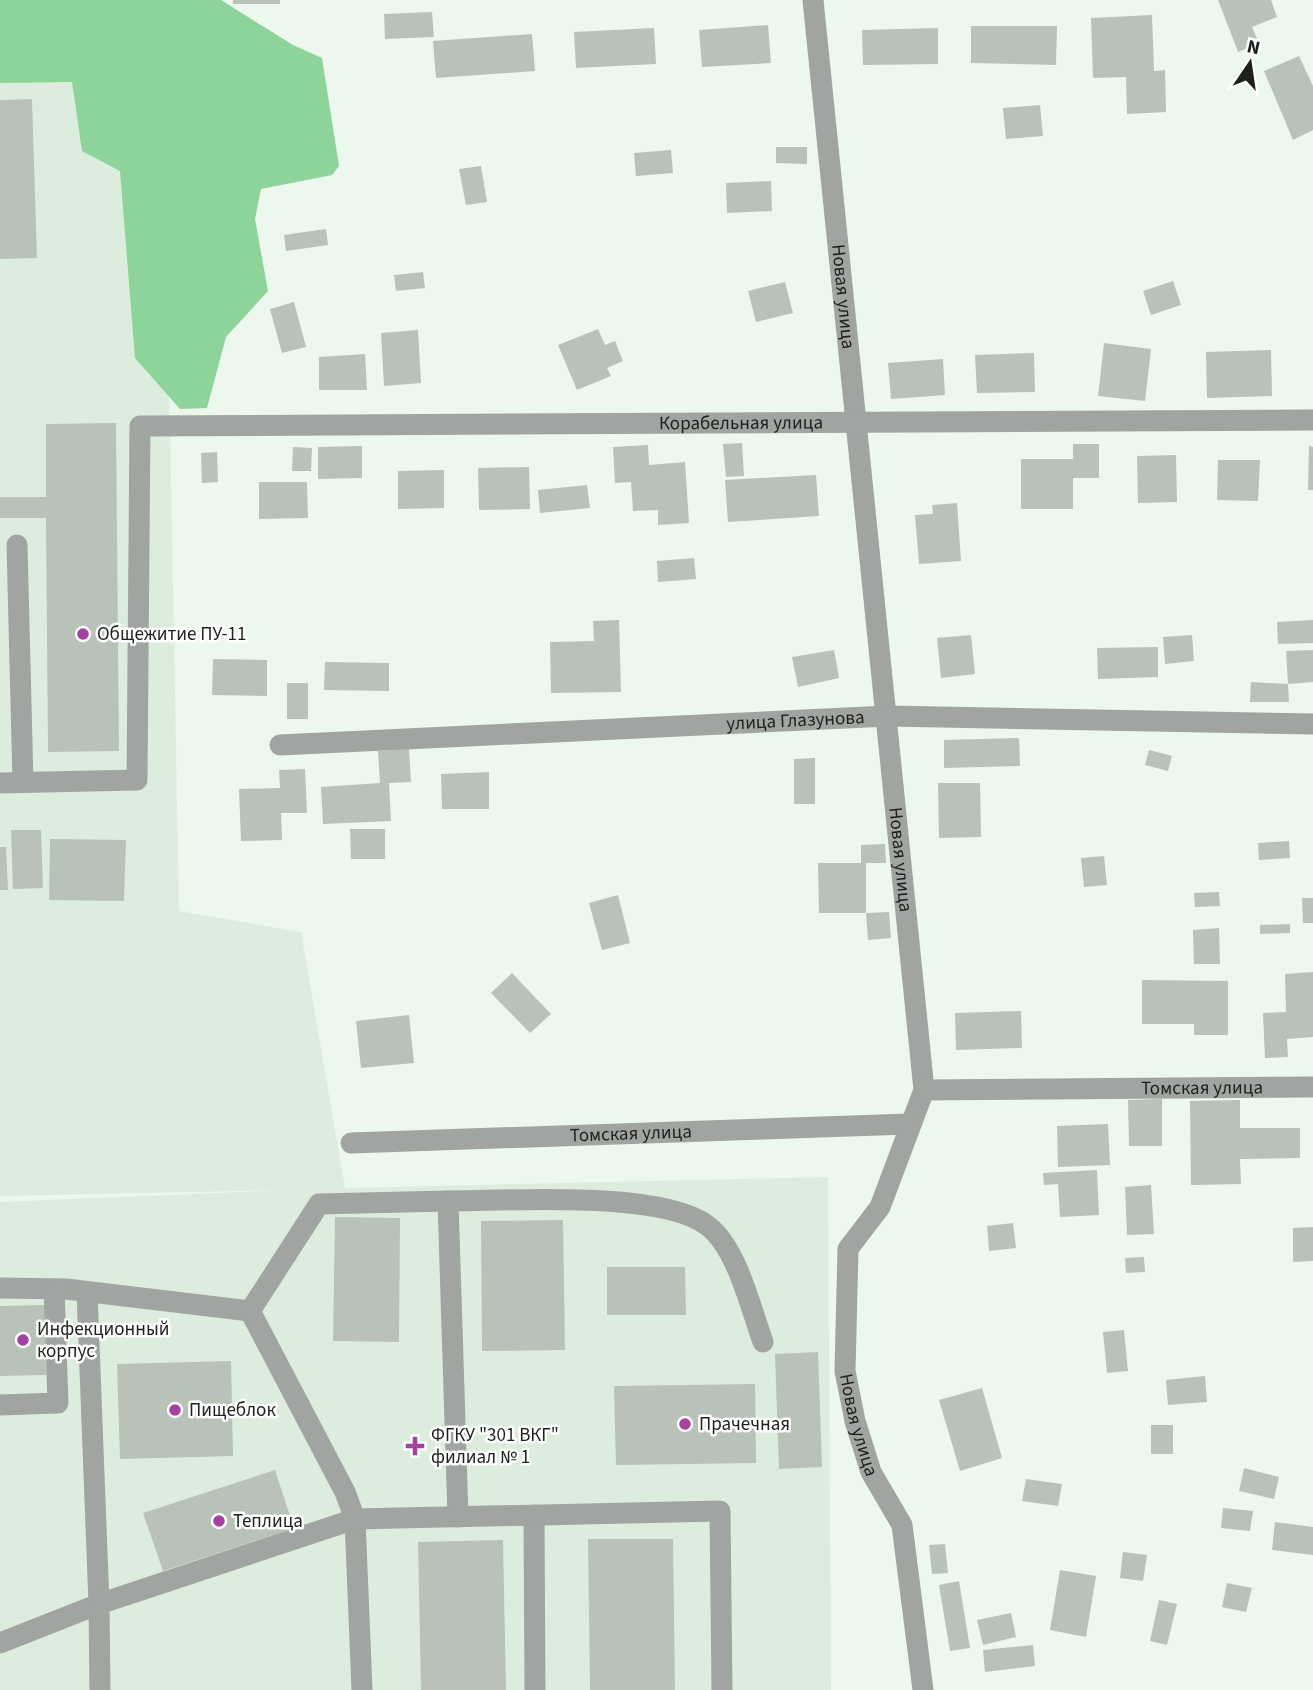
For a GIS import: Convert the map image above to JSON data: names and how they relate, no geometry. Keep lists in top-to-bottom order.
{
  "streets": {
    "street": [
      "Новая улица",
      "Корабельная улица",
      "улица Глазунова",
      "Томская улица"
    ]
  },
  "crossings": [
    ["Новая улица", "Корабельная улица"],
    ["Новая улица", "улица Глазунова"],
    ["Новая улица", "Томская улица"]
  ],
  "places": {
    "other": [
      "Общежитие ПУ-11",
      "Инфекционный корпус",
      "Пищеблок",
      "Прачечная",
      "Теплица"
    ],
    "health": ["ФГКУ \"301 ВКГ\" филиал № 1"]
  },
  "north": "top"
}
